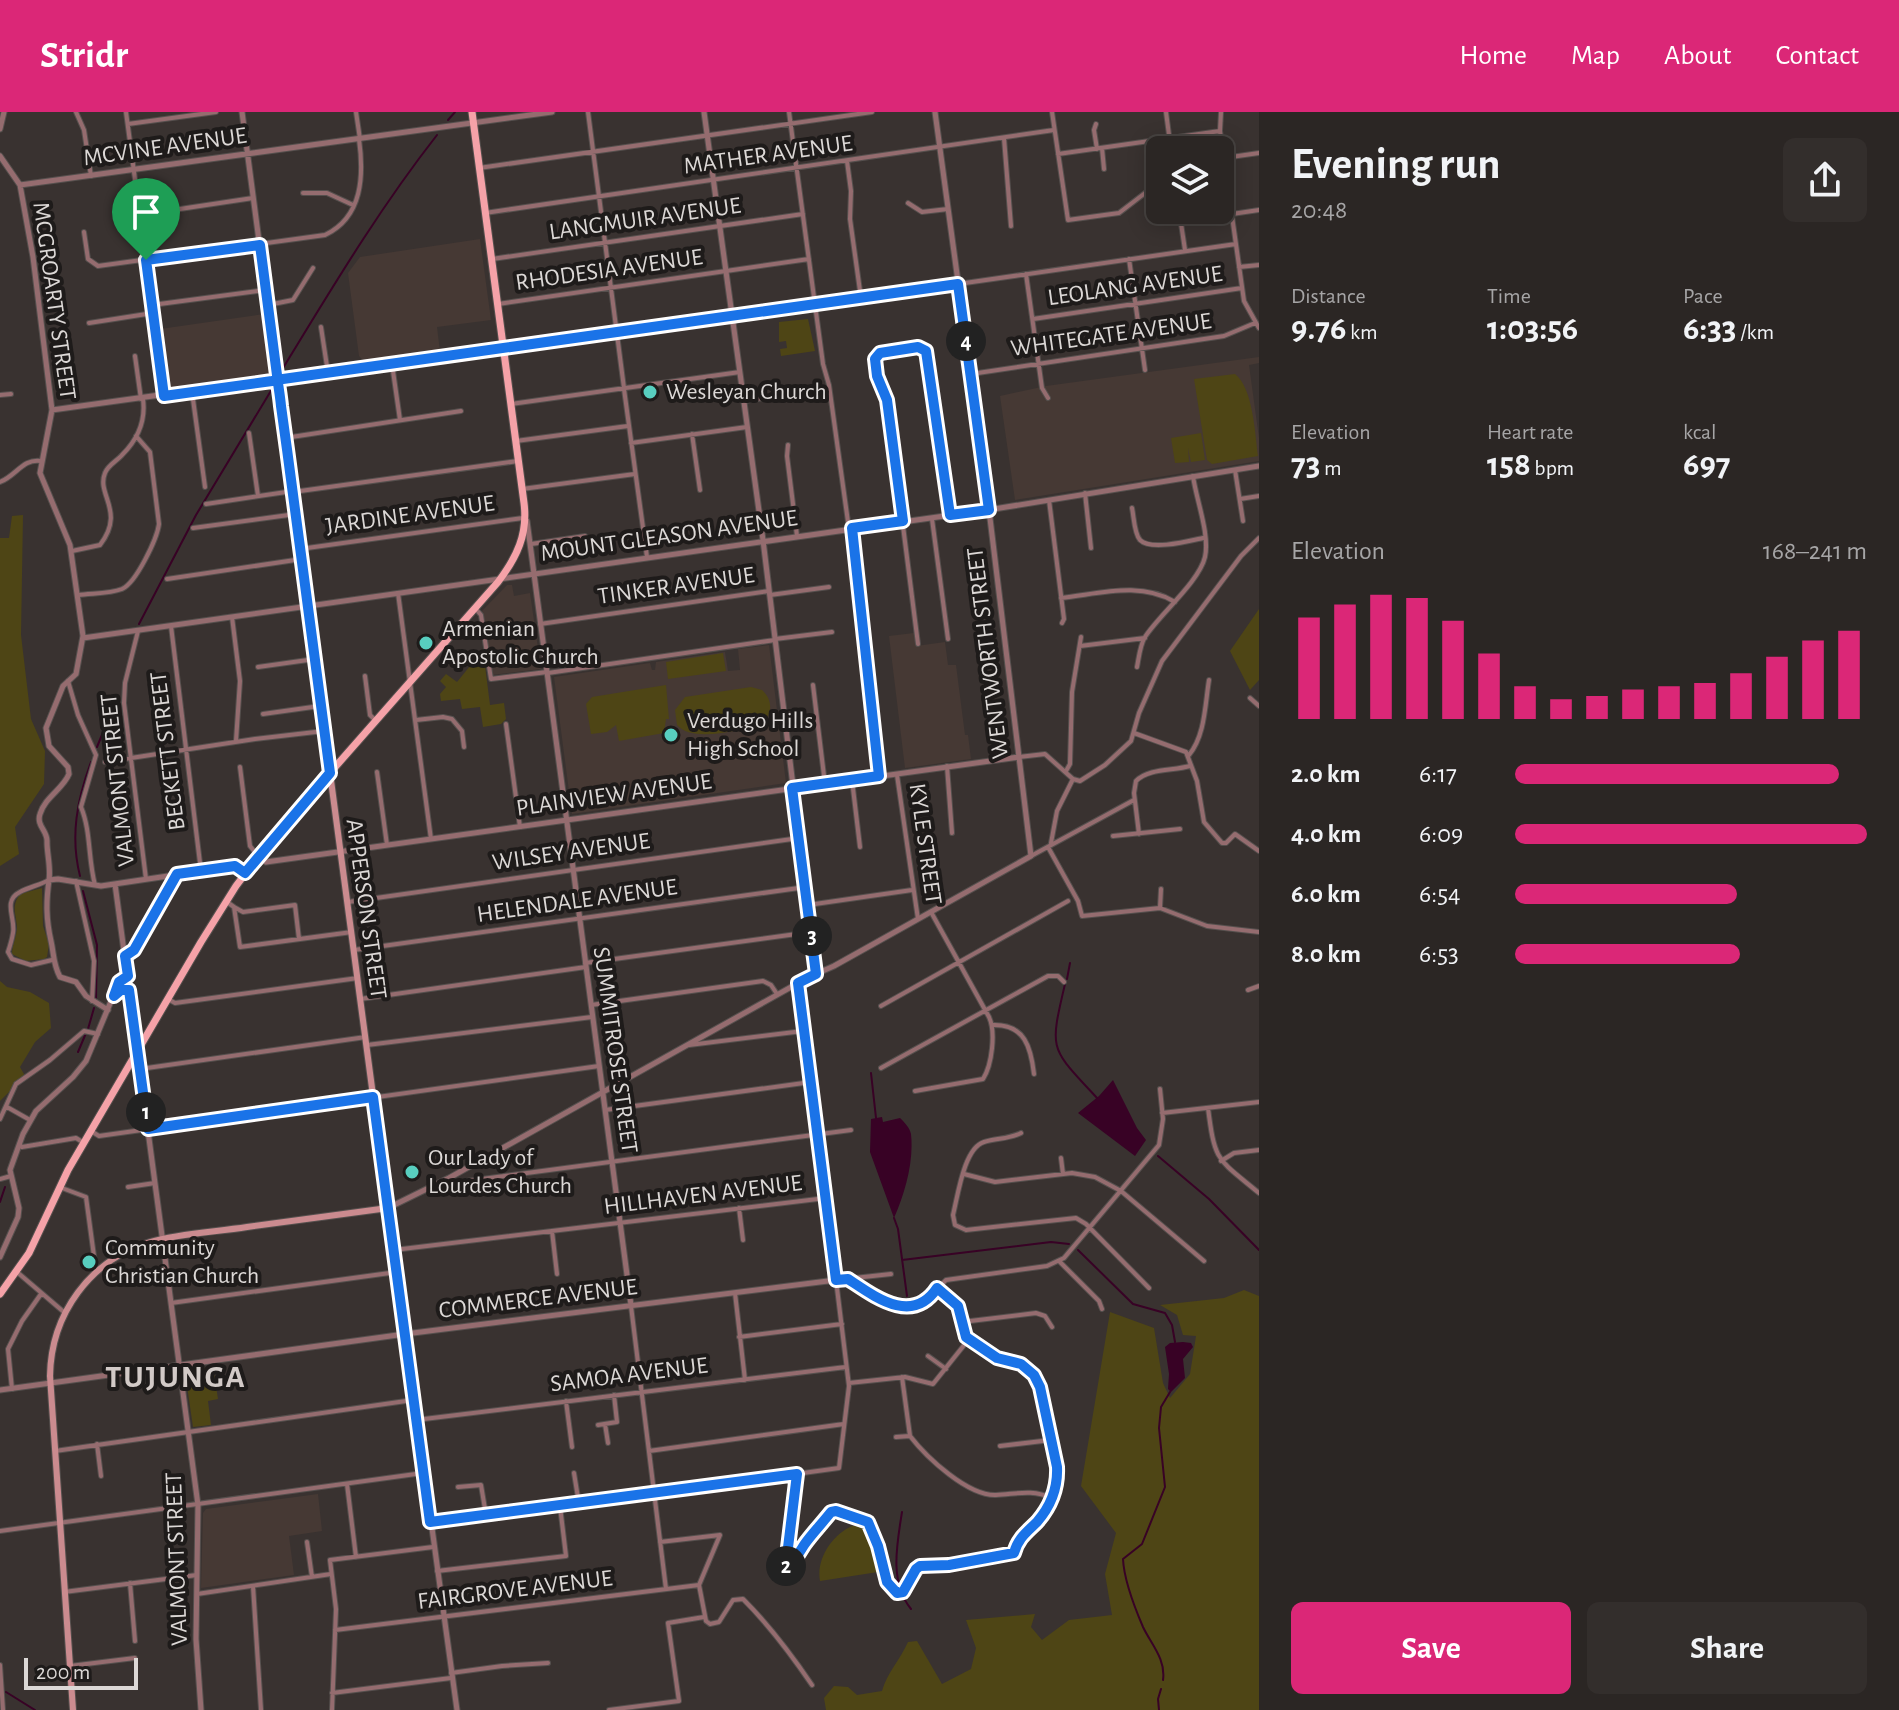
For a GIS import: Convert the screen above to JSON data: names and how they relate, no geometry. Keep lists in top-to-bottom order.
{
  "streets": {
    "main road": ["APPERSON STREET"],
    "street": [
      "MCVINE AVENUE",
      "MATHER AVENUE",
      "LANGMUIR AVENUE",
      "RHODESIA AVENUE",
      "LEOLANG AVENUE",
      "MCGROARTY STREET",
      "WHITEGATE AVENUE",
      "JARDINE AVENUE",
      "MOUNT GLEASON AVENUE",
      "TINKER AVENUE",
      "WENTWORTH STREET",
      "BECKETT STREET",
      "VALMONT STREET",
      "PLAINVIEW AVENUE",
      "KYLE STREET",
      "WILSEY AVENUE",
      "HELENDALE AVENUE",
      "SUMMITROSE STREET",
      "HILLHAVEN AVENUE",
      "COMMERCE AVENUE",
      "SAMOA AVENUE",
      "FAIRGROVE AVENUE"
    ]
  },
  "crossings": [
    ["MCVINE AVENUE", "MCGROARTY STREET"],
    ["MCVINE AVENUE", "APPERSON STREET"],
    ["MATHER AVENUE", "WENTWORTH STREET"],
    ["MATHER AVENUE", "KYLE STREET"],
    ["LANGMUIR AVENUE", "KYLE STREET"],
    ["RHODESIA AVENUE", "KYLE STREET"],
    ["MCGROARTY STREET", "MOUNT GLEASON AVENUE"],
    ["WHITEGATE AVENUE", "WENTWORTH STREET"],
    ["JARDINE AVENUE", "APPERSON STREET"],
    ["JARDINE AVENUE", "SUMMITROSE STREET"],
    ["MOUNT GLEASON AVENUE", "WENTWORTH STREET"],
    ["MOUNT GLEASON AVENUE", "BECKETT STREET"],
    ["MOUNT GLEASON AVENUE", "VALMONT STREET"],
    ["MOUNT GLEASON AVENUE", "KYLE STREET"],
    ["MOUNT GLEASON AVENUE", "APPERSON STREET"],
    ["MOUNT GLEASON AVENUE", "SUMMITROSE STREET"],
    ["TINKER AVENUE", "SUMMITROSE STREET"],
    ["WENTWORTH STREET", "PLAINVIEW AVENUE"],
    ["VALMONT STREET", "COMMERCE AVENUE"],
    ["PLAINVIEW AVENUE", "KYLE STREET"],
    ["PLAINVIEW AVENUE", "APPERSON STREET"],
    ["PLAINVIEW AVENUE", "SUMMITROSE STREET"],
    ["WILSEY AVENUE", "APPERSON STREET"],
    ["WILSEY AVENUE", "SUMMITROSE STREET"],
    ["HELENDALE AVENUE", "APPERSON STREET"],
    ["HELENDALE AVENUE", "SUMMITROSE STREET"],
    ["APPERSON STREET", "HILLHAVEN AVENUE"],
    ["APPERSON STREET", "COMMERCE AVENUE"],
    ["APPERSON STREET", "SAMOA AVENUE"],
    ["APPERSON STREET", "FAIRGROVE AVENUE"],
    ["SUMMITROSE STREET", "HILLHAVEN AVENUE"],
    ["SUMMITROSE STREET", "COMMERCE AVENUE"],
    ["SUMMITROSE STREET", "SAMOA AVENUE"],
    ["SUMMITROSE STREET", "FAIRGROVE AVENUE"]
  ],
  "districts": ["TUJUNGA"],
  "places": [
    "Wesleyan Church",
    "Armenian Apostolic Church",
    "Verdugo Hills High School",
    "Our Lady of Lourdes Church",
    "Community Christian Church"
  ],
  "scale_bar": "200 m",
  "page": {
    "header": "Stridr",
    "nav": [
      "Home",
      "Map",
      "About",
      "Contact"
    ],
    "heading": ["Evening run", "20:48"],
    "stats": [
      ["Distance", "9.76 km"],
      ["Time", "1:03:56"],
      ["Pace", "6:33 /km"],
      ["Elevation", "73 m"],
      ["Heart rate", "158 bpm"],
      ["kcal", "697"]
    ],
    "pins": [
      "4",
      "3",
      "1",
      "2"
    ],
    "chart": ["Elevation", "168–241 m"],
    "list": [
      {
        "name": "2.0 km",
        "note": "6:17"
      },
      {
        "name": "4.0 km",
        "note": "6:09"
      },
      {
        "name": "6.0 km",
        "note": "6:54"
      },
      {
        "name": "8.0 km",
        "note": "6:53"
      }
    ],
    "buttons": ["Save", "Share"],
    "scale": "200 m"
  }
}
